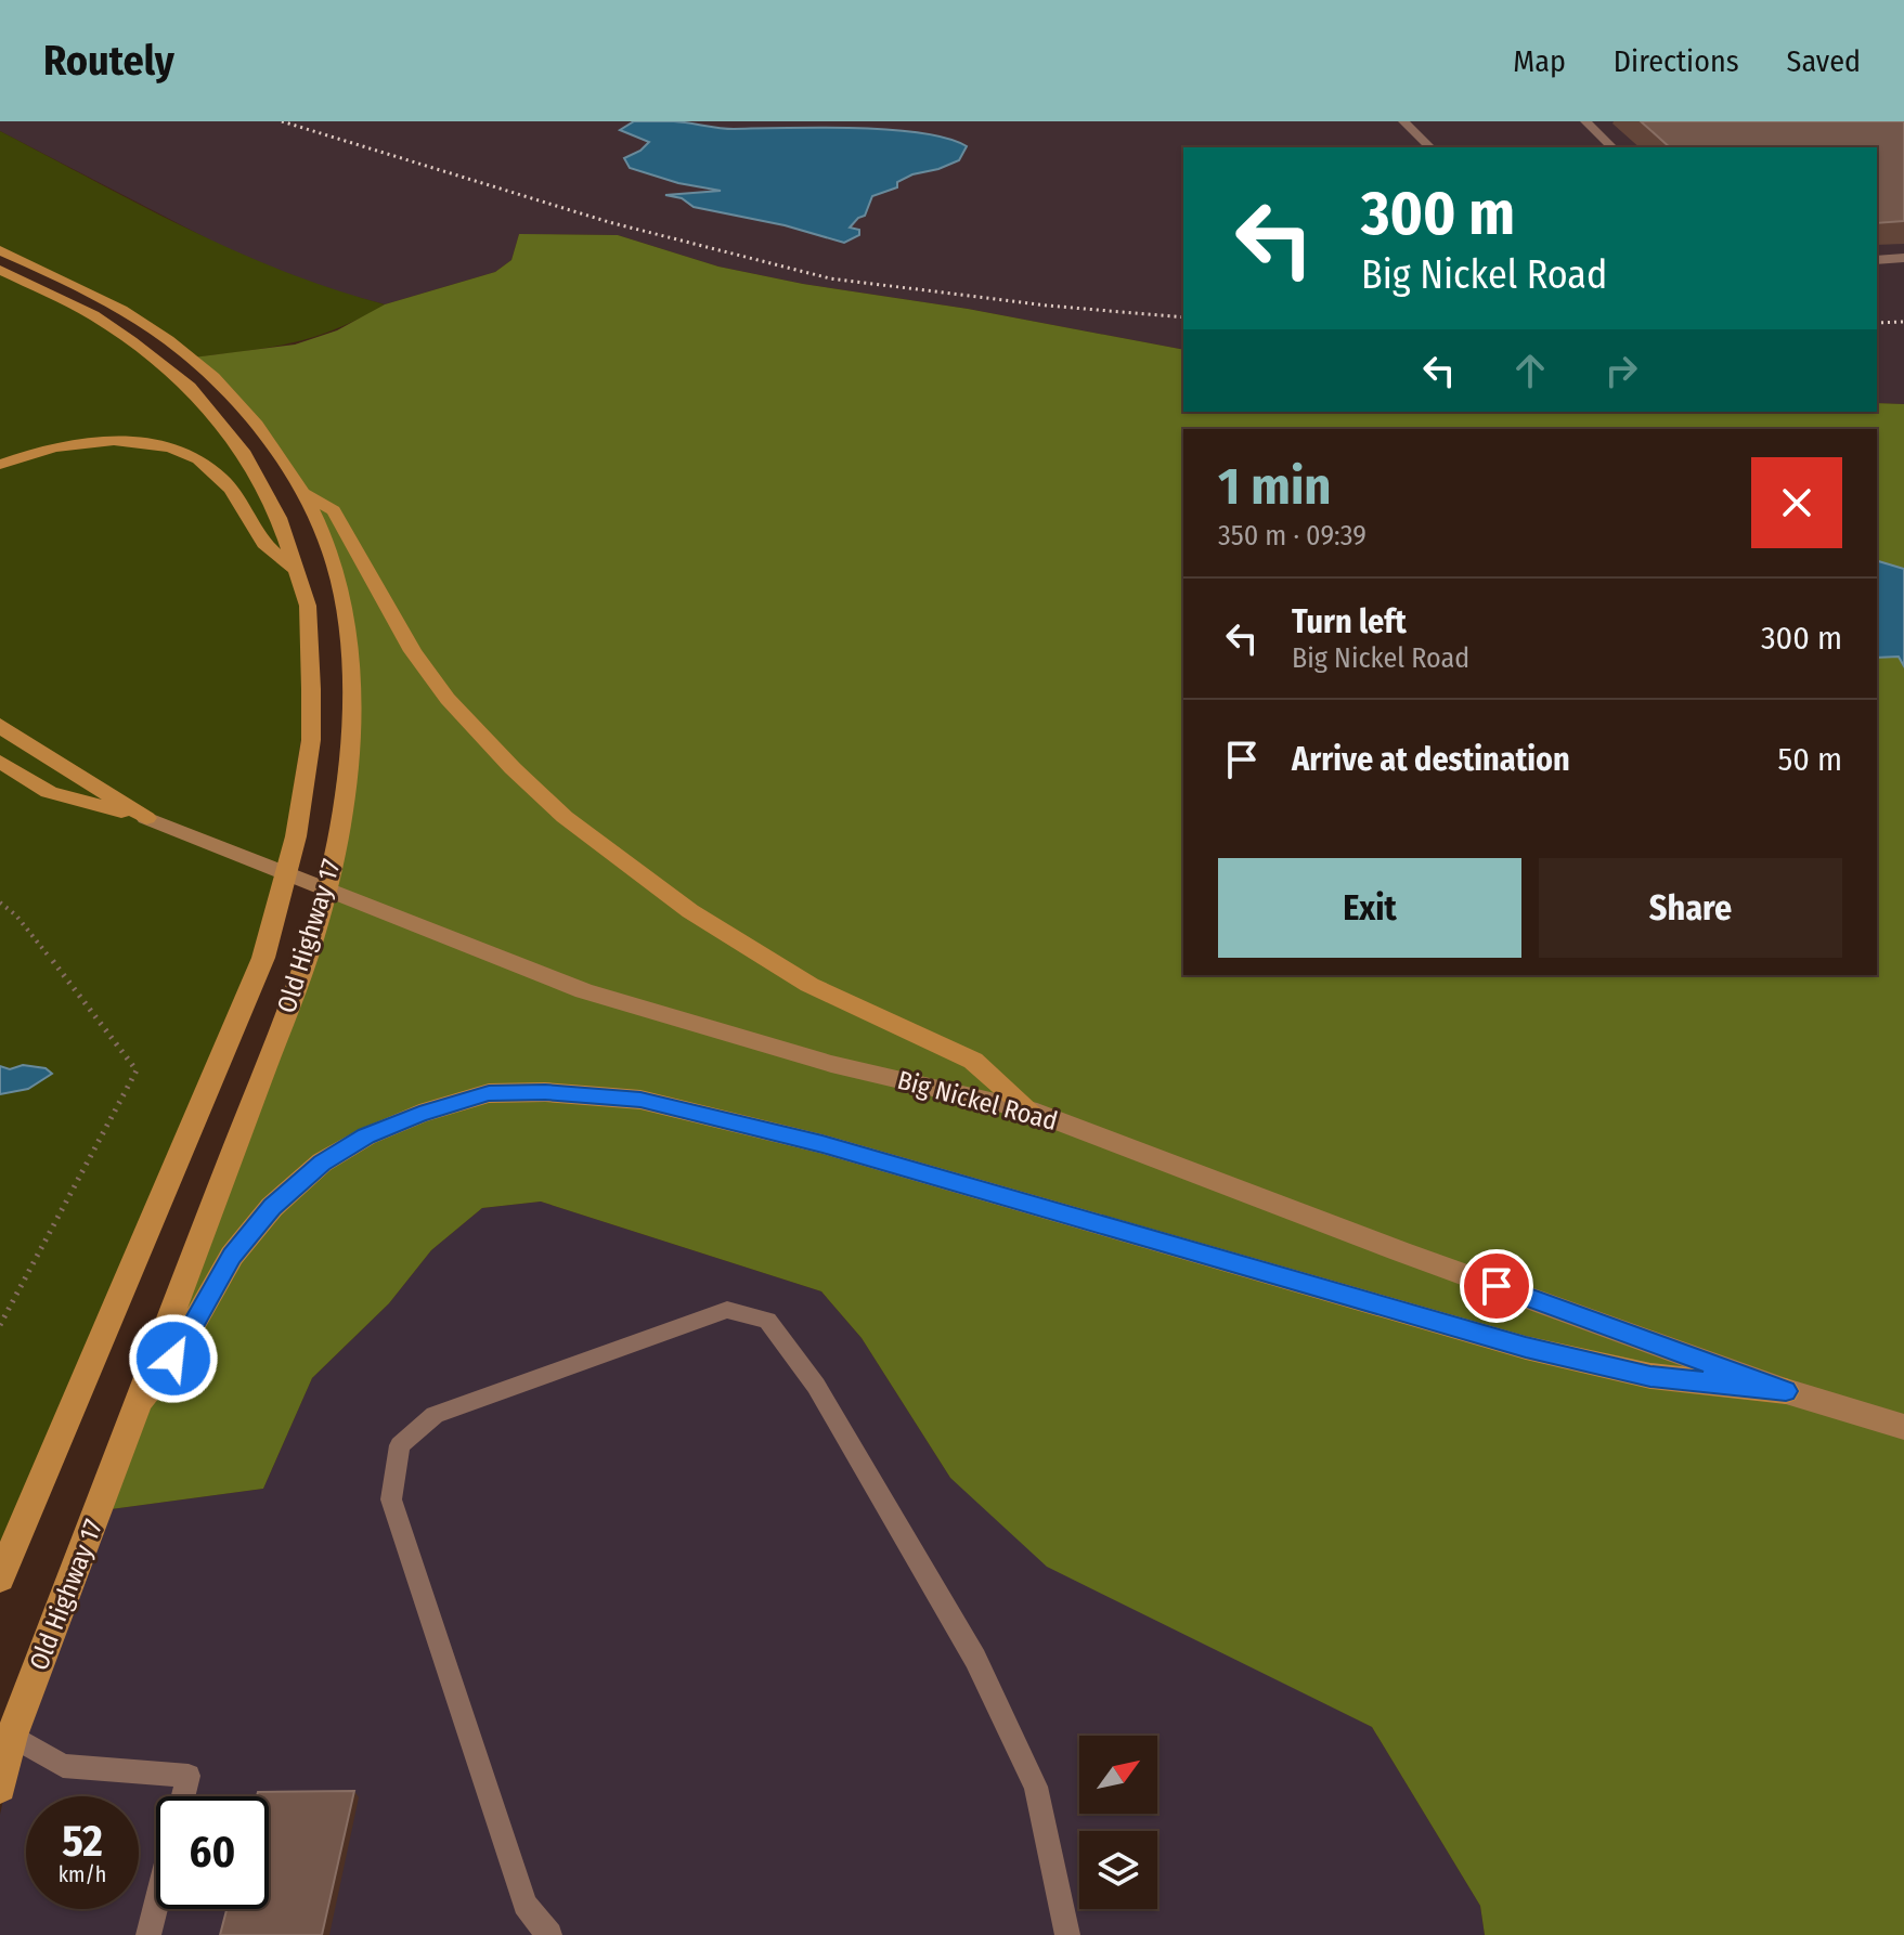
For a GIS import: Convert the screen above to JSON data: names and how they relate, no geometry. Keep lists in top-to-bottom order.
{
  "streets": {
    "main road": ["Old Highway 17", "Big Nickel Road"]
  },
  "north": "top right",
  "page": {
    "header": "Routely",
    "nav": ["Map", "Directions", "Saved"],
    "turn": ["300 m", "Big Nickel Road"],
    "heading": ["1 min", "350 m · 09:39"],
    "list": [
      {
        "name": "Turn left",
        "note": "Big Nickel Road",
        "value": "300 m"
      },
      {
        "name": "Arrive at destination",
        "value": "50 m"
      }
    ],
    "buttons": ["Exit", "Share"],
    "speed": "52 km/h",
    "limit": "60"
  }
}
